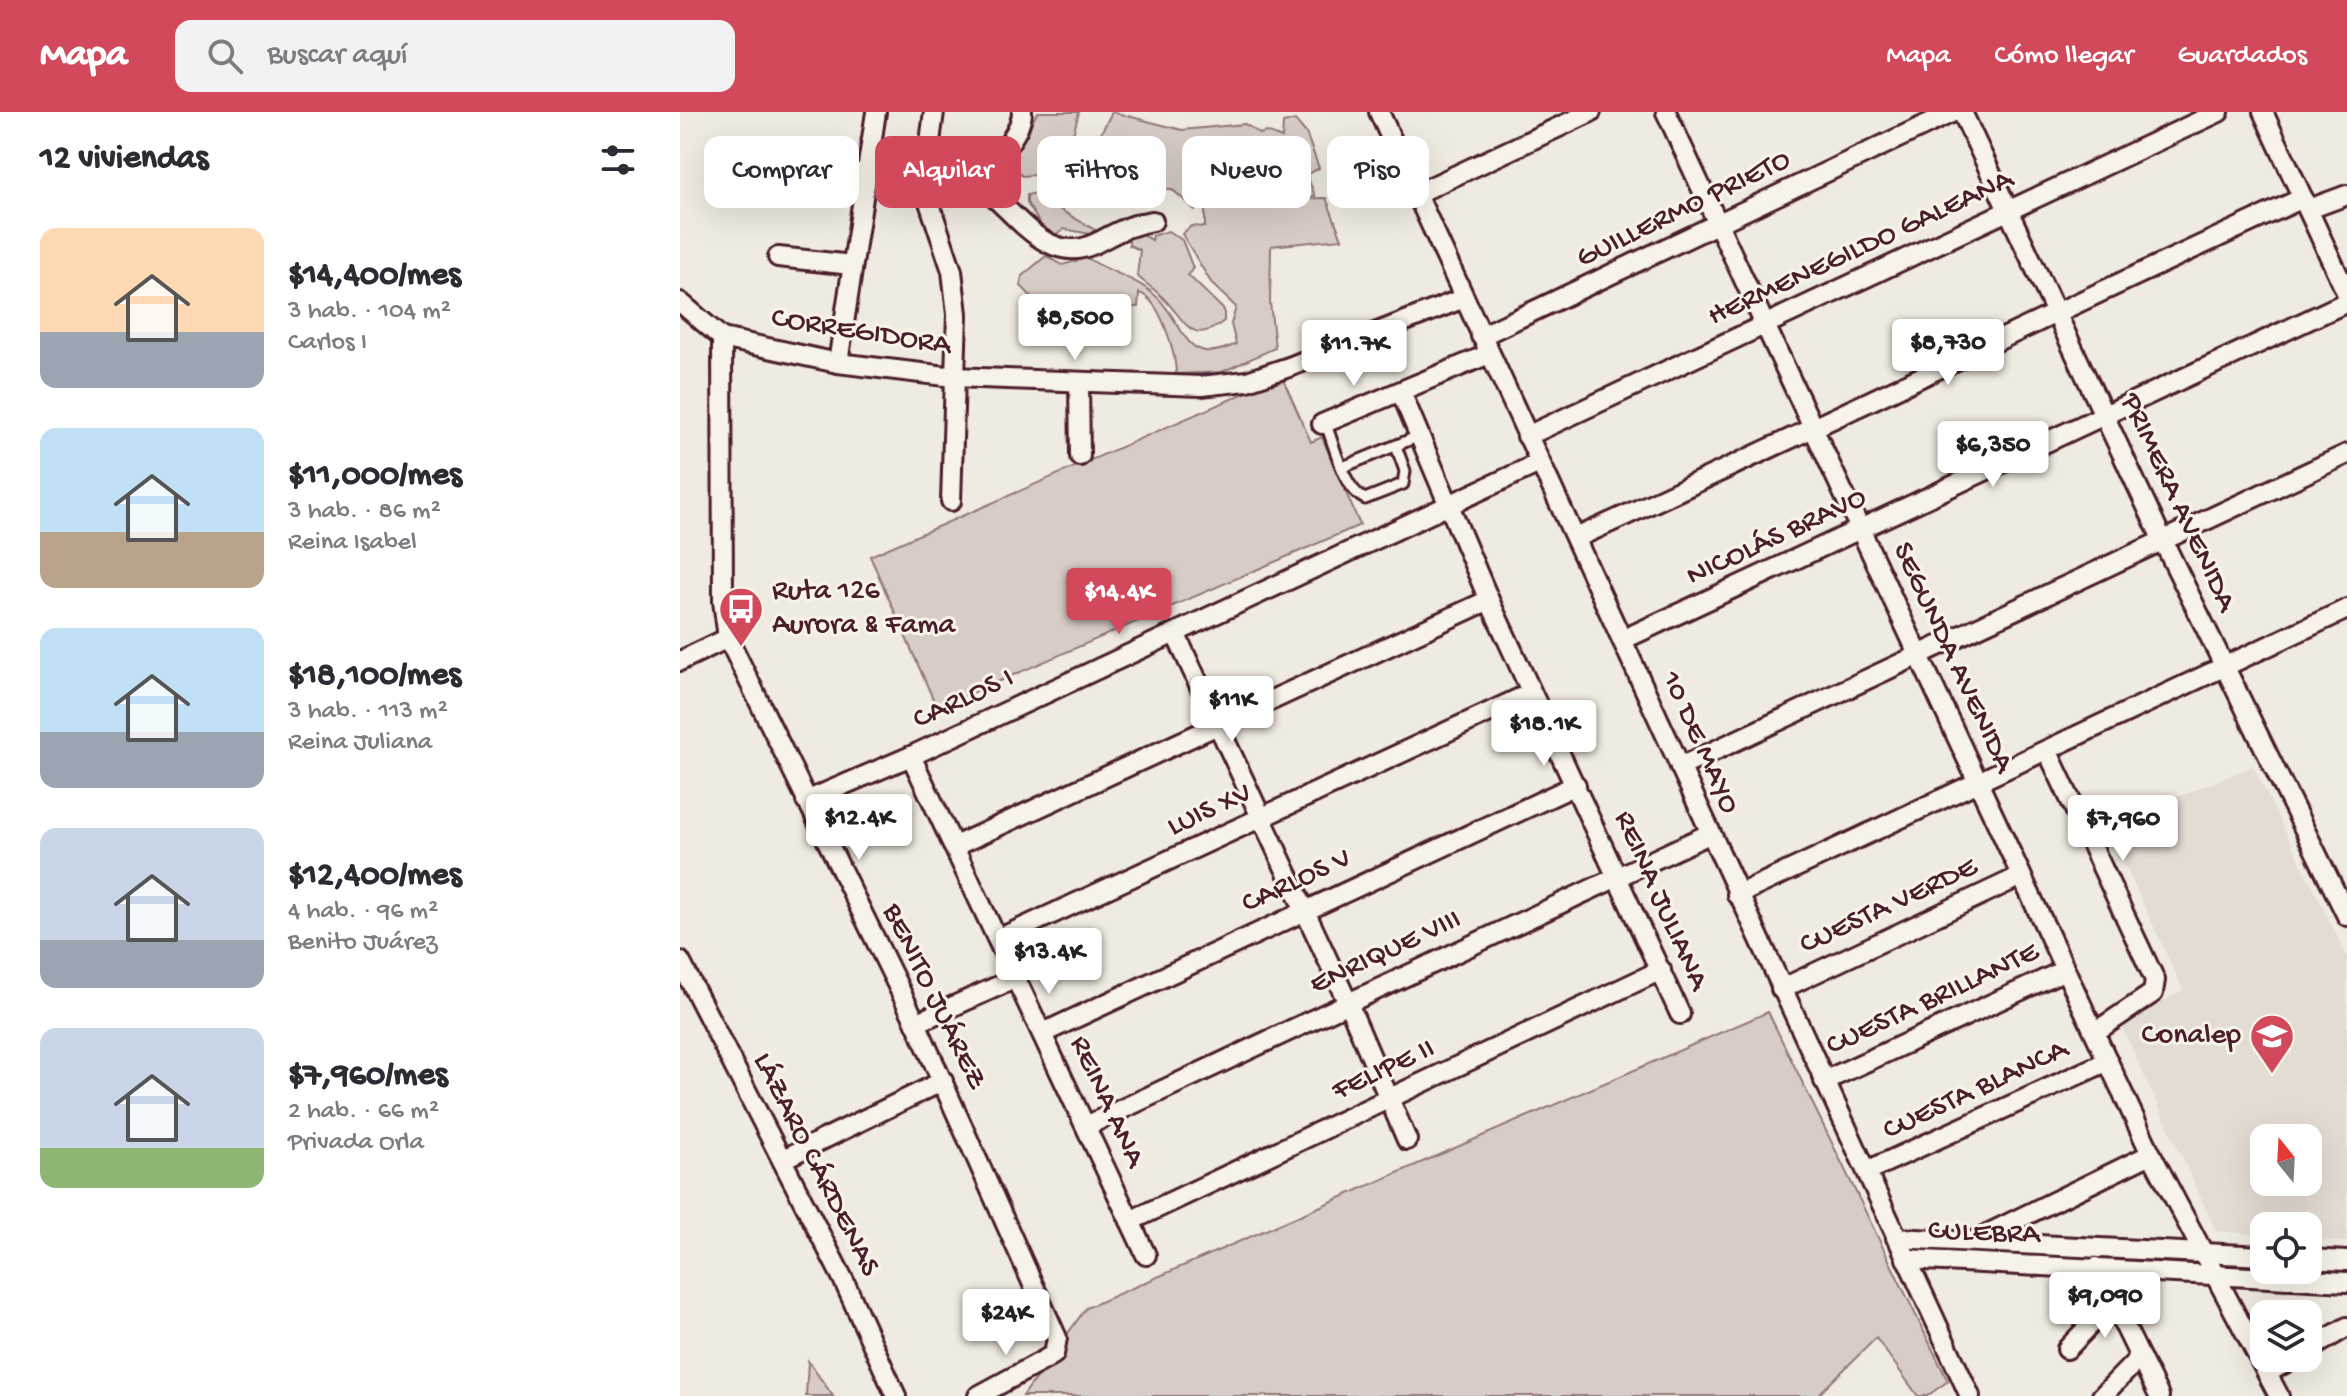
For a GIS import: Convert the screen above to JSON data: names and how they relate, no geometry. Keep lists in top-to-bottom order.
{
  "streets": {
    "street": [
      "GUILLERMO PRIETO",
      "HERMENEGILDO GALEANA",
      "CORREGIDORA",
      "PRIMERA AVENIDA",
      "NICOLÁS BRAVO",
      "SEGUNDA AVENIDA",
      "CARLOS I",
      "10 DE MAYO",
      "LUIS XV",
      "CARLOS V",
      "REINA JULIANA",
      "CUESTA VERDE",
      "ENRIQUE VIII",
      "BENITO JUÁREZ",
      "CUESTA BRILLANTE",
      "FELIPE II",
      "CUESTA BLANCA",
      "REINA ANA",
      "LÁZARO CÁRDENAS",
      "CULEBRA"
    ]
  },
  "crossings": [
    ["GUILLERMO PRIETO", "SEGUNDA AVENIDA"],
    ["GUILLERMO PRIETO", "10 DE MAYO"],
    ["HERMENEGILDO GALEANA", "PRIMERA AVENIDA"],
    ["HERMENEGILDO GALEANA", "SEGUNDA AVENIDA"],
    ["HERMENEGILDO GALEANA", "10 DE MAYO"],
    ["CORREGIDORA", "10 DE MAYO"],
    ["CORREGIDORA", "BENITO JUÁREZ"],
    ["PRIMERA AVENIDA", "NICOLÁS BRAVO"],
    ["NICOLÁS BRAVO", "SEGUNDA AVENIDA"],
    ["NICOLÁS BRAVO", "10 DE MAYO"],
    ["SEGUNDA AVENIDA", "CUESTA VERDE"],
    ["SEGUNDA AVENIDA", "CUESTA BRILLANTE"],
    ["SEGUNDA AVENIDA", "CUESTA BLANCA"],
    ["SEGUNDA AVENIDA", "CULEBRA"],
    ["CARLOS I", "10 DE MAYO"],
    ["CARLOS I", "REINA JULIANA"],
    ["CARLOS I", "BENITO JUÁREZ"],
    ["CARLOS I", "REINA ANA"],
    ["10 DE MAYO", "CUESTA VERDE"],
    ["10 DE MAYO", "ENRIQUE VIII"],
    ["10 DE MAYO", "CUESTA BRILLANTE"],
    ["10 DE MAYO", "CUESTA BLANCA"],
    ["10 DE MAYO", "CULEBRA"],
    ["LUIS XV", "REINA JULIANA"],
    ["LUIS XV", "REINA ANA"],
    ["CARLOS V", "REINA JULIANA"],
    ["CARLOS V", "REINA ANA"],
    ["REINA JULIANA", "ENRIQUE VIII"],
    ["REINA JULIANA", "FELIPE II"],
    ["ENRIQUE VIII", "REINA ANA"],
    ["FELIPE II", "REINA ANA"]
  ],
  "places": {
    "bus stop": ["Ruta 126 Aurora & Fama"],
    "school or university": ["Conalep"]
  },
  "north": "top",
  "page": {
    "header": "Mapa",
    "search": "Buscar aquí",
    "nav": ["Mapa", "Cómo llegar", "Guardados"],
    "heading": "12 viviendas",
    "chip": [
      "Comprar",
      "Alquilar",
      "Filtros",
      "Nuevo",
      "Piso"
    ],
    "list": [
      {
        "name": "$14,400/mes",
        "note": "3 hab. · 104 m² · Carlos I"
      },
      {
        "name": "$11,000/mes",
        "note": "3 hab. · 86 m² · Reina Isabel"
      },
      {
        "name": "$18,100/mes",
        "note": "3 hab. · 113 m² · Reina Juliana"
      },
      {
        "name": "$12,400/mes",
        "note": "4 hab. · 96 m² · Benito Juárez"
      },
      {
        "name": "$7,960/mes",
        "note": "2 hab. · 66 m² · Privada Orla"
      }
    ],
    "price": [
      "$8,500",
      "$8,730",
      "$11.7K",
      "$6,350",
      "$14.4K",
      "$11K",
      "$18.1K",
      "$12.4K",
      "$7,960",
      "$13.4K",
      "$9,090",
      "$24K"
    ]
  }
}
